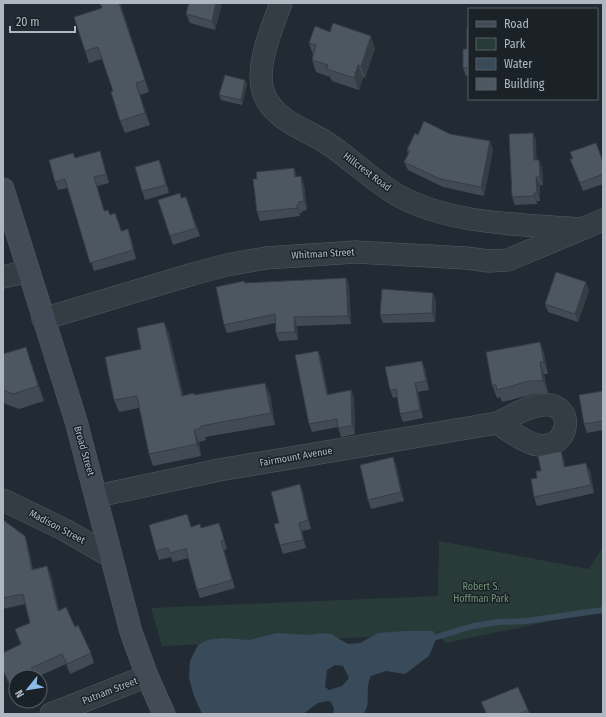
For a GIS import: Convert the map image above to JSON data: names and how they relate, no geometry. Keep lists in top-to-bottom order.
{
  "streets": {
    "main road": ["Broad Street"],
    "street": [
      "Hillcrest Road",
      "Whitman Street",
      "Fairmount Avenue",
      "Madison Street",
      "Putnam Street"
    ]
  },
  "crossings": [
    ["Hillcrest Road", "Whitman Street"],
    ["Whitman Street", "Broad Street"],
    ["Broad Street", "Fairmount Avenue"],
    ["Broad Street", "Madison Street"],
    ["Broad Street", "Putnam Street"]
  ],
  "parks": ["Robert S. Hoffman Park"],
  "legend": [
    "Road",
    "Park",
    "Water",
    "Building"
  ],
  "scale_bar": "20 m",
  "north": "bottom left"
}
